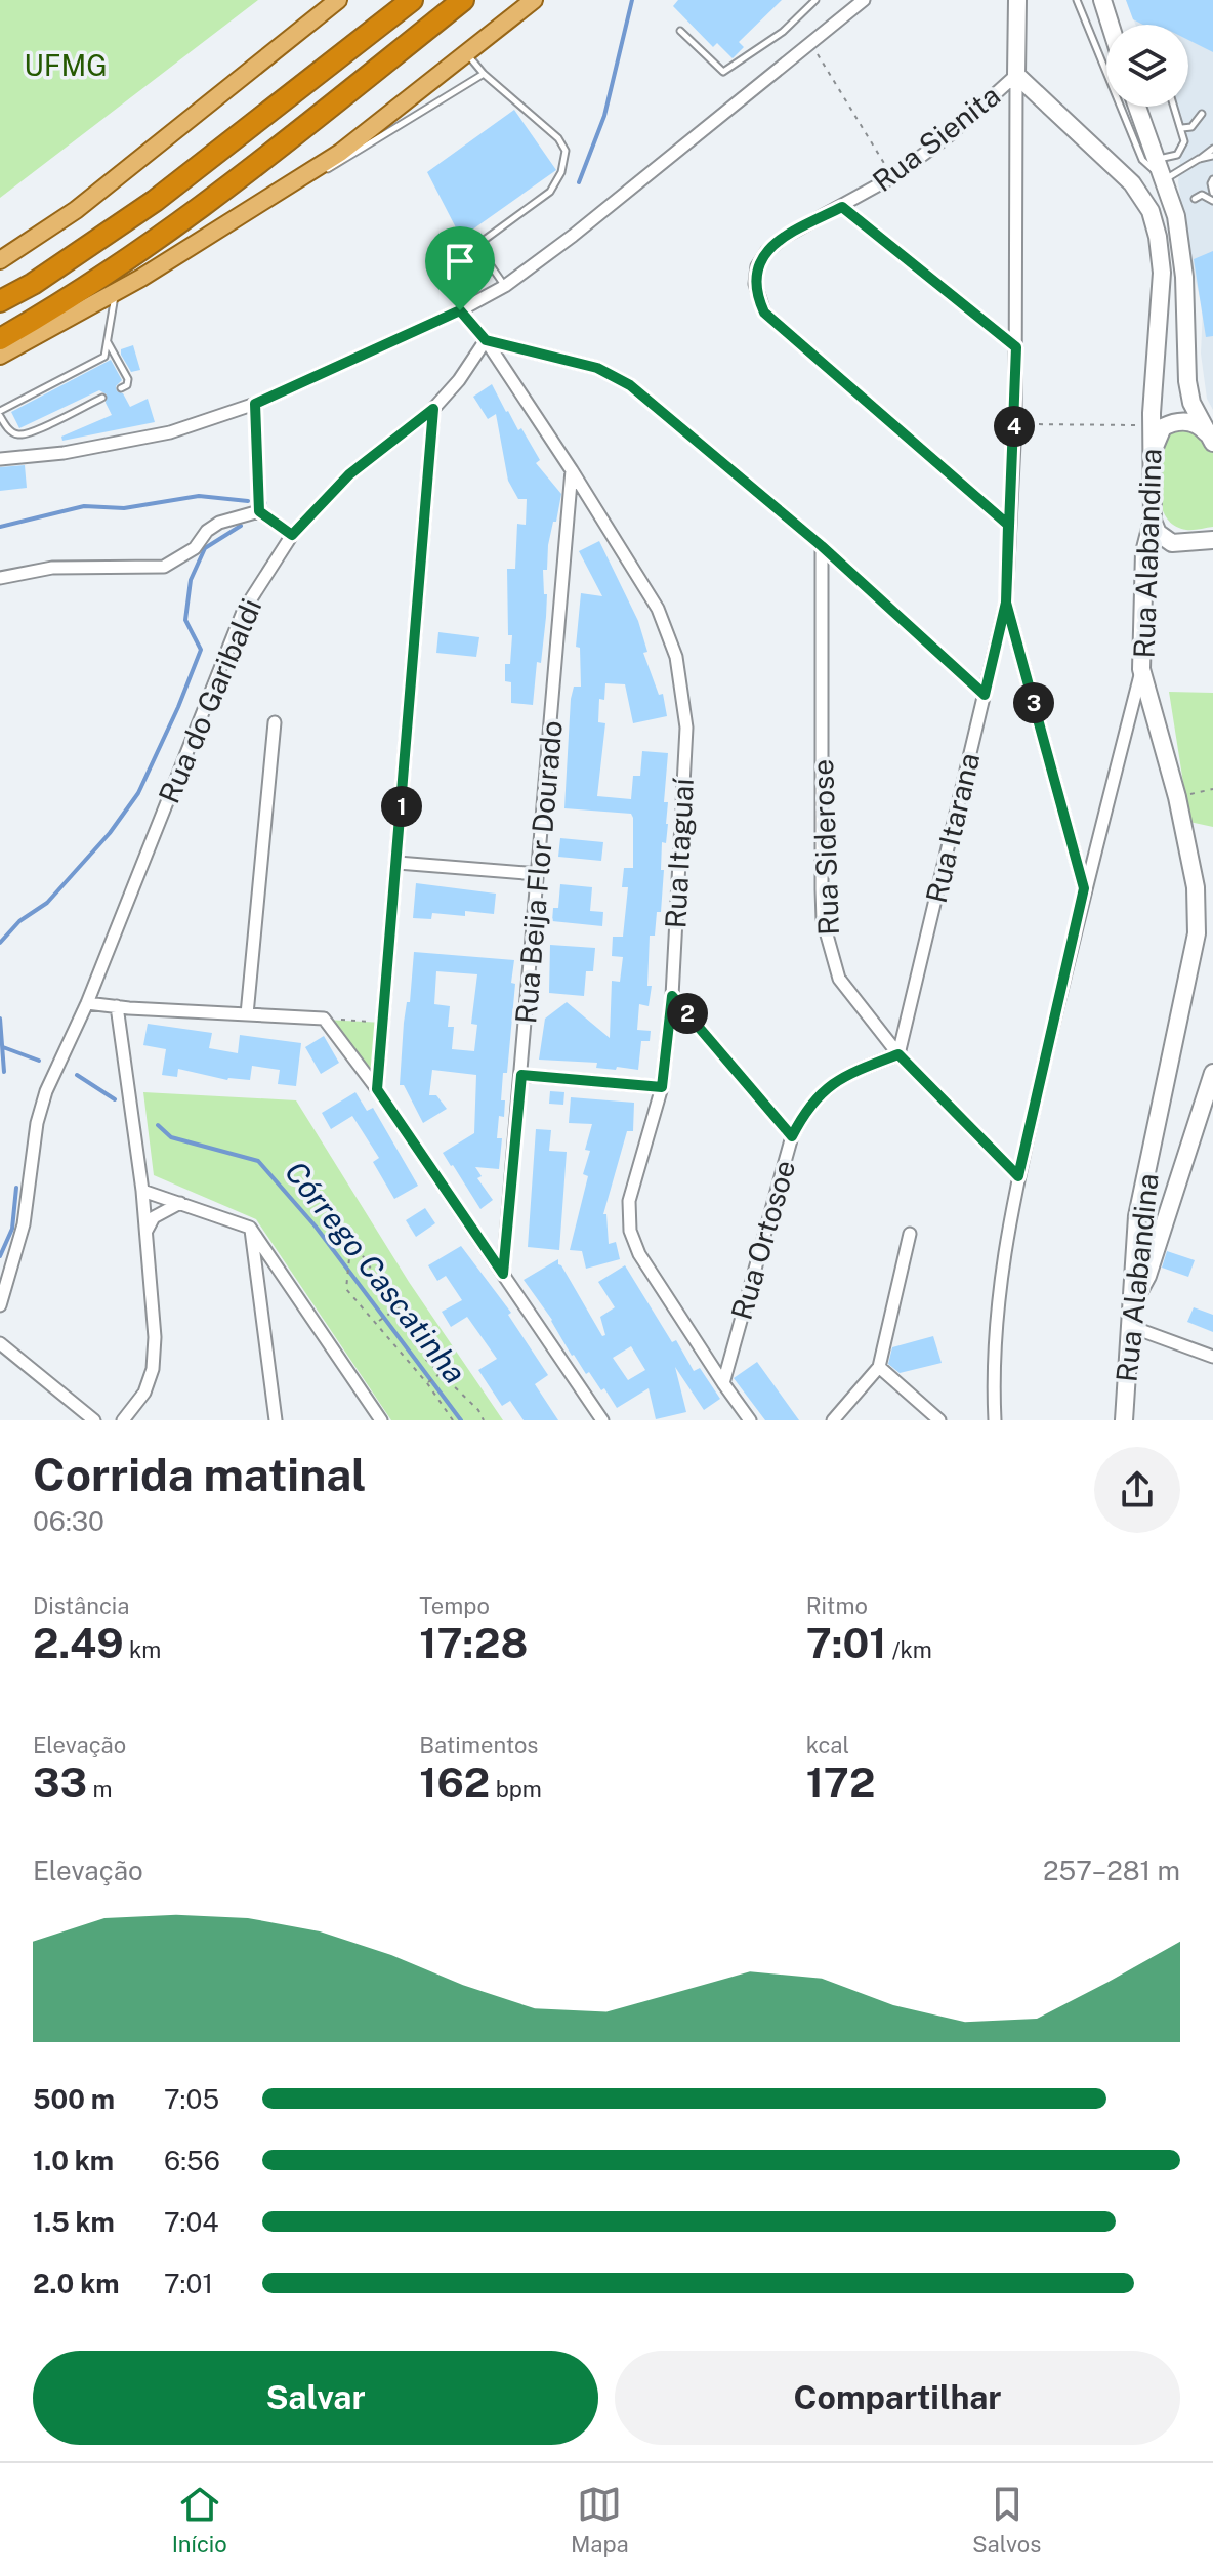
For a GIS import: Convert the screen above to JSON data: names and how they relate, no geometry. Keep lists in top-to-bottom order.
{
  "streets": {
    "street": [
      "Rua Sienita",
      "Rua Alabandina",
      "Rua do Garibaldi",
      "Rua Itarana",
      "Rua Siderose",
      "Rua Itaguaí",
      "Rua Beija Flor Dourado",
      "Rua Ortosoe"
    ]
  },
  "crossings": [
    ["Rua Sienita", "Rua Alabandina"],
    ["Rua do Garibaldi", "Rua Itaguaí"],
    ["Rua Itarana", "Rua Siderose"],
    ["Rua Itarana", "Rua Ortosoe"],
    ["Rua Siderose", "Rua Ortosoe"],
    ["Rua Itaguaí", "Rua Beija Flor Dourado"],
    ["Rua Itaguaí", "Rua Ortosoe"]
  ],
  "water": ["Córrego Cascatinha"],
  "parks": ["UFMG"],
  "page": {
    "pins": [
      "4",
      "3",
      "1",
      "2"
    ],
    "heading": ["Corrida matinal", "06:30"],
    "stats": [
      ["Distância", "2.49 km"],
      ["Tempo", "17:28"],
      ["Ritmo", "7:01 /km"],
      ["Elevação", "33 m"],
      ["Batimentos", "162 bpm"],
      ["kcal", "172"]
    ],
    "chart": ["Elevação", "257–281 m"],
    "list": [
      {
        "name": "500 m",
        "note": "7:05"
      },
      {
        "name": "1.0 km",
        "note": "6:56"
      },
      {
        "name": "1.5 km",
        "note": "7:04"
      },
      {
        "name": "2.0 km",
        "note": "7:01"
      }
    ],
    "buttons": ["Salvar", "Compartilhar"],
    "tabs": ["Início", "Mapa", "Salvos"]
  }
}
